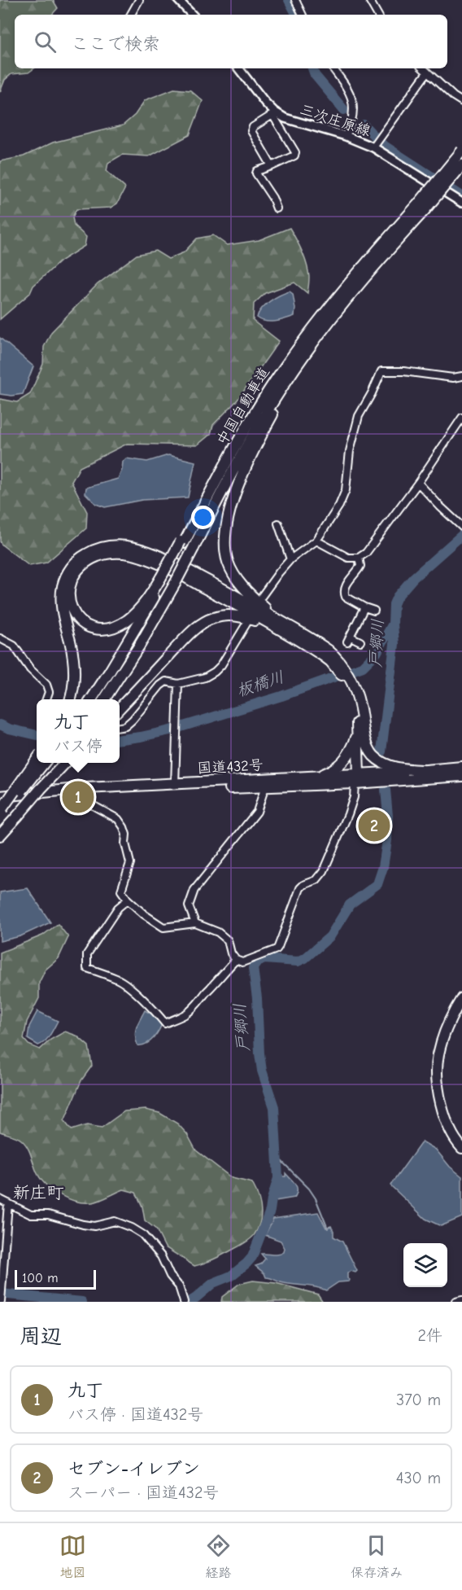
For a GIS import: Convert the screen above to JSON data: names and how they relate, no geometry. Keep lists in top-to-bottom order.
{
  "streets": {
    "highway": ["中国自動車道", "国道432号"],
    "main road": ["三次庄原線"]
  },
  "districts": ["新庄町"],
  "water": ["戸郷川", "板橋川"],
  "scale_bar": "100 m",
  "page": {
    "search": "ここで検索",
    "popup": ["九丁", "バス停"],
    "pins": ["1", "2"],
    "scale": "100 m",
    "heading": ["周辺", "2件"],
    "list": [
      {
        "mark": "1",
        "name": "九丁",
        "note": "バス停 · 国道432号",
        "value": "370 m"
      },
      {
        "mark": "2",
        "name": "セブン-イレブン",
        "note": "スーパー · 国道432号",
        "value": "430 m"
      }
    ],
    "nav": ["地図", "経路", "保存済み"]
  }
}
